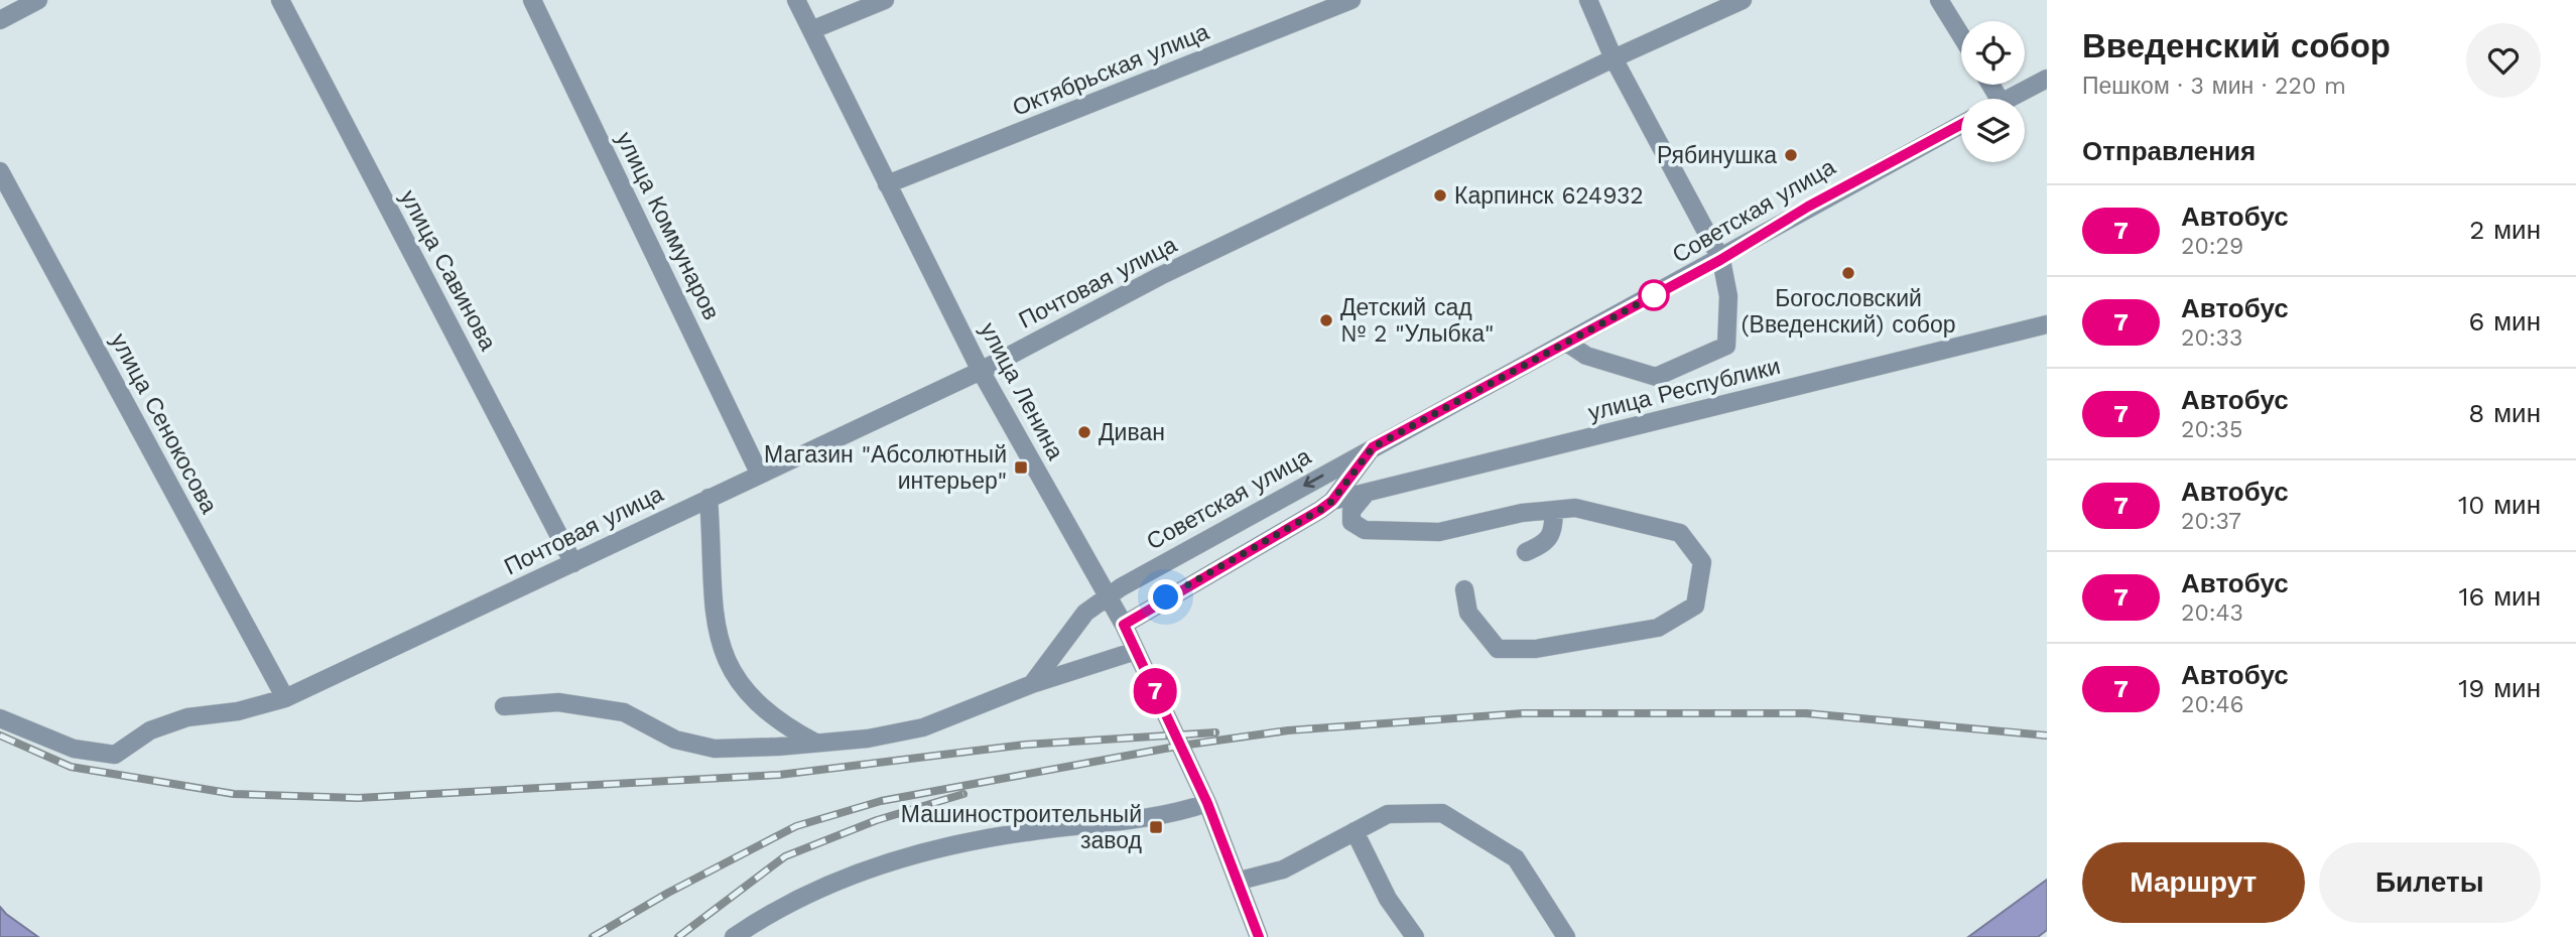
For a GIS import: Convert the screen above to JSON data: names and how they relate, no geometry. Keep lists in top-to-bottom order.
{
  "streets": {
    "street": [
      "Октябрьская улица",
      "Советская улица",
      "улица Коммунаров",
      "улица Савинова",
      "Почтовая улица",
      "улица Республики",
      "улица Ленина",
      "улица Сенокосова"
    ]
  },
  "crossings": [
    ["Октябрьская улица", "улица Ленина"],
    ["Советская улица", "улица Республики"],
    ["Советская улица", "улица Ленина"],
    ["улица Коммунаров", "Почтовая улица"],
    ["улица Савинова", "Почтовая улица"],
    ["Почтовая улица", "улица Ленина"],
    ["Почтовая улица", "улица Сенокосова"]
  ],
  "places": {
    "other": [
      "Рябинушка",
      "Карпинск 624932",
      "Богословский (Введенский) собор",
      "Детский сад № 2 \"Улыбка\"",
      "Диван"
    ],
    "transit": ["Магазин \"Абсолютный интерьер\"", "Машиностроительный завод"]
  },
  "lines": ["bus line 7"],
  "page": {
    "on_map": "7",
    "heading": [
      ["Введенский собор", "Пешком · 3 мин · 220 m"],
      "Отправления"
    ],
    "list": [
      {
        "mark": "7",
        "name": "Автобус",
        "note": "20:29",
        "value": "2 мин"
      },
      {
        "mark": "7",
        "name": "Автобус",
        "note": "20:33",
        "value": "6 мин"
      },
      {
        "mark": "7",
        "name": "Автобус",
        "note": "20:35",
        "value": "8 мин"
      },
      {
        "mark": "7",
        "name": "Автобус",
        "note": "20:37",
        "value": "10 мин"
      },
      {
        "mark": "7",
        "name": "Автобус",
        "note": "20:43",
        "value": "16 мин"
      },
      {
        "mark": "7",
        "name": "Автобус",
        "note": "20:46",
        "value": "19 мин"
      }
    ],
    "buttons": ["Маршрут", "Билеты"]
  }
}
